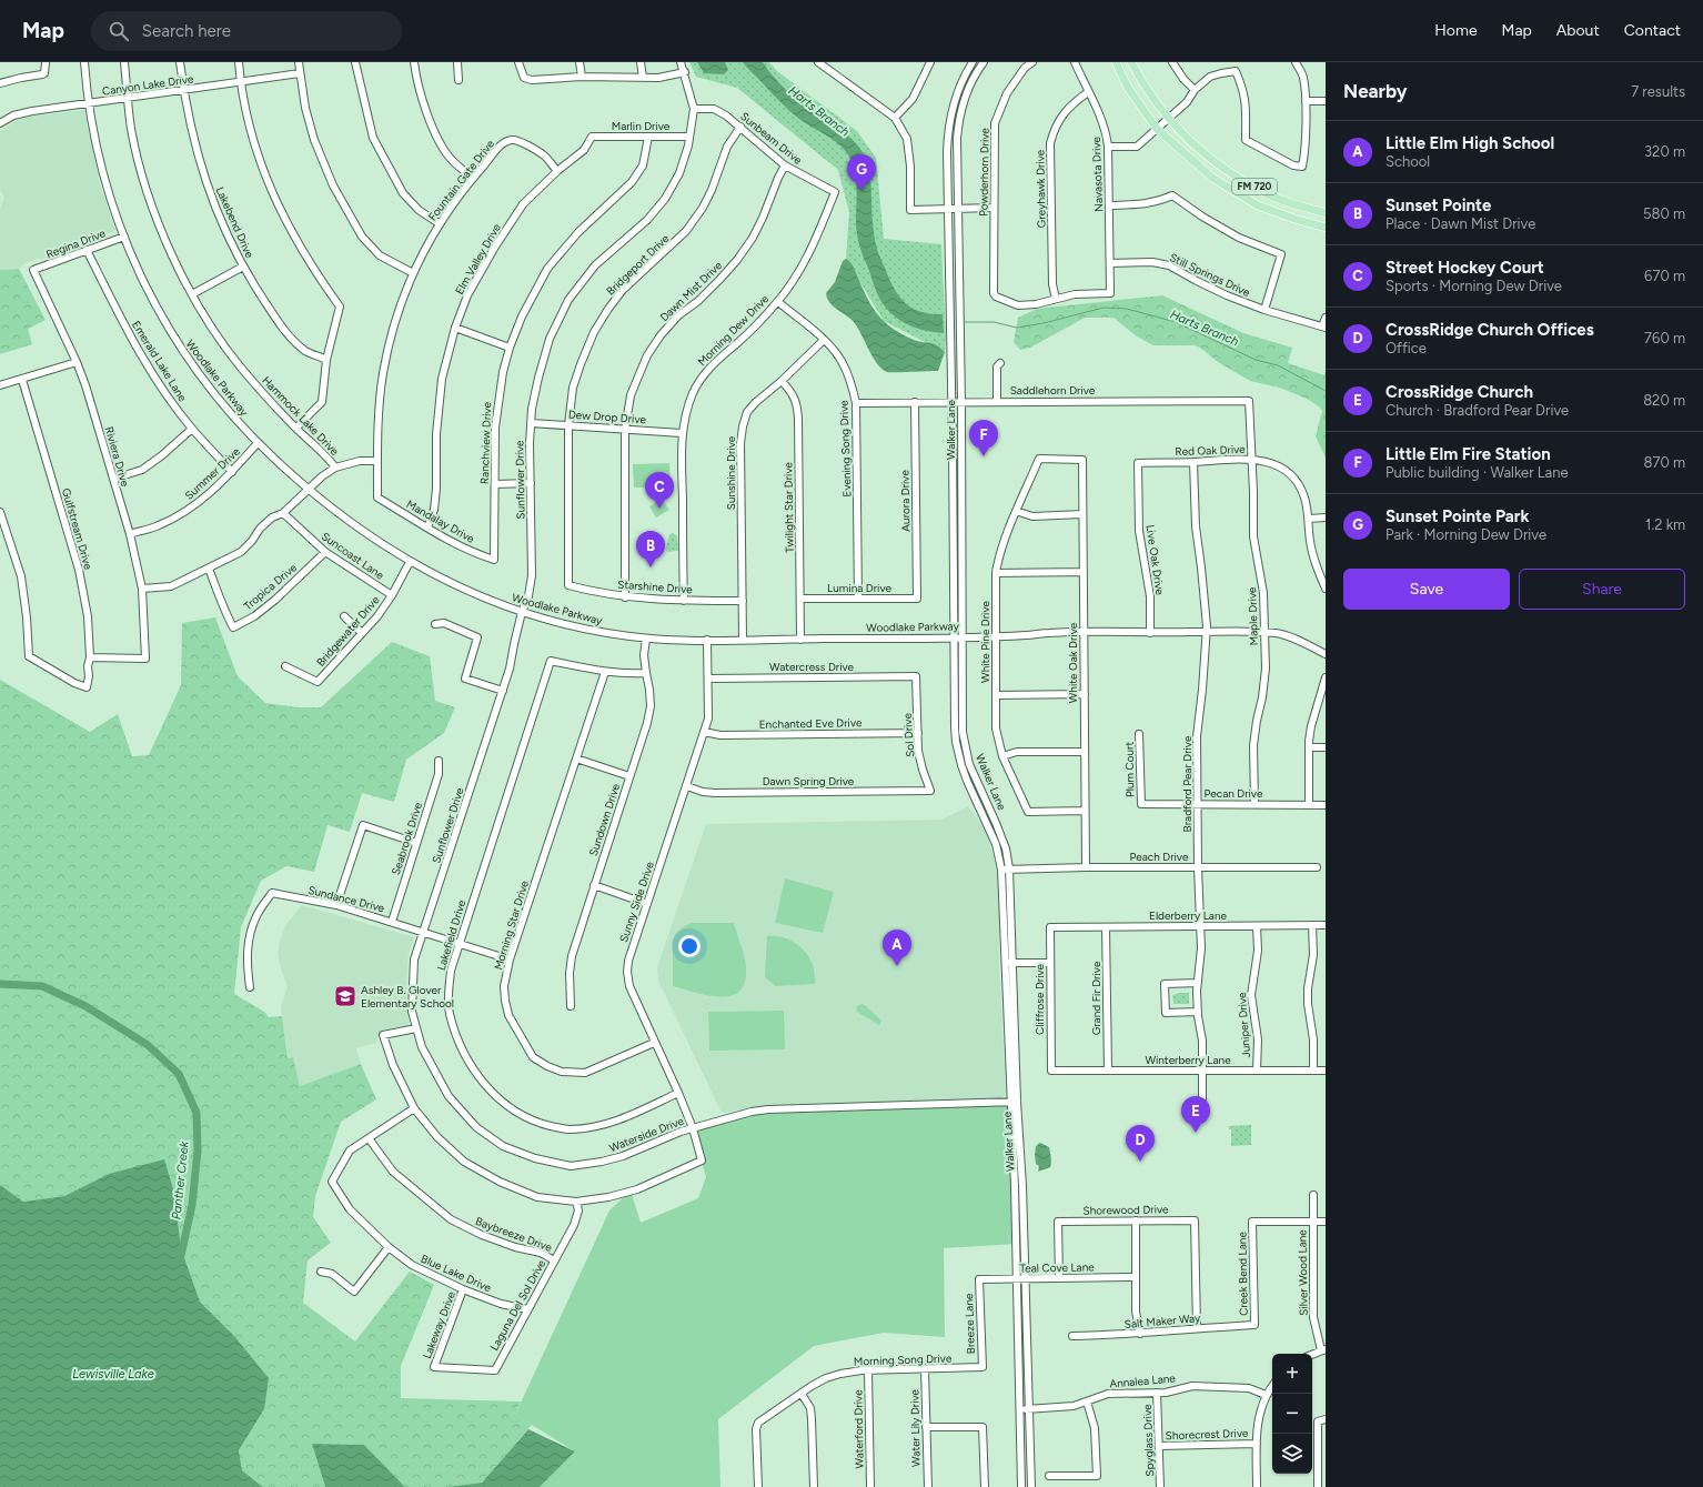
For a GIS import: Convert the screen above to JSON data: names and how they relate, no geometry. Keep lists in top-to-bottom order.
{
  "streets": {
    "main road": ["FM 720"],
    "street": [
      "Canyon Lake Drive",
      "Marlin Drive",
      "Sunbeam Drive",
      "Powderhorn Drive",
      "Navasota Drive",
      "Fountain Gate Drive",
      "Greyhawk Drive",
      "Lakebend Drive",
      "Regina Drive",
      "Elm Valley Drive",
      "Bridgeport Drive",
      "Still Springs Drive",
      "Dawn Mist Drive",
      "Morning Dew Drive",
      "Emerald Lake Lane",
      "Woodlake Parkway",
      "Saddlehorn Drive",
      "Hammock Lake Drive",
      "Dew Drop Drive",
      "Walker Lane",
      "Ranchview Drive",
      "Evening Song Drive",
      "Red Oak Drive",
      "Riviera Drive",
      "Summer Drive",
      "Sunshine Drive",
      "Sunflower Drive",
      "Aurora Drive",
      "Twilight Star Drive",
      "Mandalay Drive",
      "Gulfstream Drive",
      "Suncoast Lane",
      "Live Oak Drive",
      "Tropica Drive",
      "Starshine Drive",
      "Lumina Drive",
      "Maple Drive",
      "Bridgewater Drive",
      "White Pine Drive",
      "White Oak Drive",
      "Watercress Drive",
      "Enchanted Eve Drive",
      "Sol Drive",
      "Plum Court",
      "Dawn Spring Drive",
      "Bradford Pear Drive",
      "Pecan Drive",
      "Sundown Drive",
      "Seabrook Drive",
      "Peach Drive",
      "Sundance Drive",
      "Sunny Side Drive",
      "Elderberry Lane",
      "Morning Star Drive",
      "Lakefield Drive",
      "Grand Fir Drive",
      "Cliffrose Drive",
      "Juniper Drive",
      "Winterberry Lane",
      "Waterside Drive",
      "Shorewood Drive",
      "Baybreeze Drive",
      "Teal Cove Lane",
      "Blue Lake Drive",
      "Silver Wood Lane",
      "Creek Bend Lane",
      "Laguna Del Sol Drive",
      "Salt Maker Way",
      "Breeze Lane",
      "Lakeway Drive",
      "Morning Song Drive",
      "Annalea Lane",
      "Water Lily Drive",
      "Waterford Drive",
      "Shorecrest Drive",
      "Spyglass Drive"
    ]
  },
  "crossings": [
    ["Canyon Lake Drive", "Lakebend Drive"],
    ["Canyon Lake Drive", "Woodlake Parkway"],
    ["Canyon Lake Drive", "Hammock Lake Drive"],
    ["Marlin Drive", "Elm Valley Drive"],
    ["Marlin Drive", "Ranchview Drive"],
    ["Marlin Drive", "Sunflower Drive"],
    ["Sunbeam Drive", "Bridgeport Drive"],
    ["Sunbeam Drive", "Dawn Mist Drive"],
    ["Sunbeam Drive", "Morning Dew Drive"],
    ["Sunbeam Drive", "Sunflower Drive"],
    ["Powderhorn Drive", "Navasota Drive"],
    ["Powderhorn Drive", "Greyhawk Drive"],
    ["Navasota Drive", "Greyhawk Drive"],
    ["Navasota Drive", "Still Springs Drive"],
    ["Fountain Gate Drive", "Elm Valley Drive"],
    ["Fountain Gate Drive", "Mandalay Drive"],
    ["Regina Drive", "Emerald Lake Lane"],
    ["Regina Drive", "Woodlake Parkway"],
    ["Regina Drive", "Riviera Drive"],
    ["Elm Valley Drive", "Mandalay Drive"],
    ["Bridgeport Drive", "Dew Drop Drive"],
    ["Bridgeport Drive", "Starshine Drive"],
    ["Dawn Mist Drive", "Dew Drop Drive"],
    ["Dawn Mist Drive", "Starshine Drive"],
    ["Morning Dew Drive", "Dew Drop Drive"],
    ["Morning Dew Drive", "Evening Song Drive"],
    ["Morning Dew Drive", "Starshine Drive"],
    ["Emerald Lake Lane", "Summer Drive"],
    ["Woodlake Parkway", "Walker Lane"],
    ["Woodlake Parkway", "Summer Drive"],
    ["Woodlake Parkway", "Sunshine Drive"],
    ["Woodlake Parkway", "Sunflower Drive"],
    ["Woodlake Parkway", "Twilight Star Drive"],
    ["Woodlake Parkway", "Live Oak Drive"],
    ["Woodlake Parkway", "Maple Drive"],
    ["Woodlake Parkway", "Bridgewater Drive"],
    ["Woodlake Parkway", "White Pine Drive"],
    ["Woodlake Parkway", "White Oak Drive"],
    ["Woodlake Parkway", "Bradford Pear Drive"],
    ["Woodlake Parkway", "Sundown Drive"],
    ["Woodlake Parkway", "Sunny Side Drive"],
    ["Saddlehorn Drive", "Walker Lane"],
    ["Saddlehorn Drive", "Evening Song Drive"],
    ["Saddlehorn Drive", "Aurora Drive"],
    ["Saddlehorn Drive", "Maple Drive"],
    ["Dew Drop Drive", "Sunflower Drive"],
    ["Walker Lane", "Peach Drive"],
    ["Walker Lane", "Waterside Drive"],
    ["Walker Lane", "Teal Cove Lane"],
    ["Walker Lane", "Annalea Lane"],
    ["Ranchview Drive", "Mandalay Drive"],
    ["Evening Song Drive", "Sunshine Drive"],
    ["Evening Song Drive", "Lumina Drive"],
    ["Red Oak Drive", "Live Oak Drive"],
    ["Red Oak Drive", "Maple Drive"],
    ["Red Oak Drive", "Bradford Pear Drive"],
    ["Riviera Drive", "Summer Drive"],
    ["Riviera Drive", "Gulfstream Drive"],
    ["Sunshine Drive", "Twilight Star Drive"],
    ["Sunshine Drive", "Starshine Drive"],
    ["Sunflower Drive", "Sundance Drive"],
    ["Sunflower Drive", "Waterside Drive"],
    ["Aurora Drive", "Lumina Drive"],
    ["Twilight Star Drive", "Lumina Drive"],
    ["Suncoast Lane", "Tropica Drive"],
    ["Suncoast Lane", "Bridgewater Drive"],
    ["Maple Drive", "Pecan Drive"],
    ["White Pine Drive", "White Oak Drive"],
    ["White Oak Drive", "Peach Drive"],
    ["Watercress Drive", "Sol Drive"],
    ["Watercress Drive", "Sunny Side Drive"],
    ["Enchanted Eve Drive", "Sol Drive"],
    ["Enchanted Eve Drive", "Sunny Side Drive"],
    ["Sol Drive", "Dawn Spring Drive"],
    ["Plum Court", "Pecan Drive"],
    ["Dawn Spring Drive", "Sunny Side Drive"],
    ["Bradford Pear Drive", "Pecan Drive"],
    ["Bradford Pear Drive", "Peach Drive"],
    ["Bradford Pear Drive", "Elderberry Lane"],
    ["Bradford Pear Drive", "Winterberry Lane"],
    ["Seabrook Drive", "Sundance Drive"],
    ["Sundance Drive", "Morning Star Drive"],
    ["Sundance Drive", "Lakefield Drive"],
    ["Sundance Drive", "Waterside Drive"],
    ["Sunny Side Drive", "Morning Star Drive"],
    ["Sunny Side Drive", "Lakefield Drive"],
    ["Sunny Side Drive", "Waterside Drive"],
    ["Sunny Side Drive", "Laguna Del Sol Drive"],
    ["Elderberry Lane", "Grand Fir Drive"],
    ["Elderberry Lane", "Cliffrose Drive"],
    ["Elderberry Lane", "Juniper Drive"],
    ["Morning Star Drive", "Lakefield Drive"],
    ["Grand Fir Drive", "Winterberry Lane"],
    ["Cliffrose Drive", "Winterberry Lane"],
    ["Juniper Drive", "Winterberry Lane"],
    ["Shorewood Drive", "Teal Cove Lane"],
    ["Shorewood Drive", "Salt Maker Way"],
    ["Baybreeze Drive", "Blue Lake Drive"],
    ["Baybreeze Drive", "Laguna Del Sol Drive"],
    ["Teal Cove Lane", "Breeze Lane"],
    ["Blue Lake Drive", "Laguna Del Sol Drive"],
    ["Blue Lake Drive", "Lakeway Drive"],
    ["Silver Wood Lane", "Creek Bend Lane"],
    ["Creek Bend Lane", "Salt Maker Way"],
    ["Laguna Del Sol Drive", "Lakeway Drive"],
    ["Breeze Lane", "Morning Song Drive"],
    ["Morning Song Drive", "Water Lily Drive"],
    ["Morning Song Drive", "Waterford Drive"],
    ["Annalea Lane", "Spyglass Drive"],
    ["Shorecrest Drive", "Spyglass Drive"]
  ],
  "water": ["Harts Branch", "Panther Creek", "Lewisville Lake"],
  "places": {
    "school or university": ["Ashley B. Glover Elementary School"]
  },
  "page": {
    "header": "Map",
    "search": "Search here",
    "nav": [
      "Home",
      "Map",
      "About",
      "Contact"
    ],
    "heading": ["Nearby", "7 results"],
    "list": [
      {
        "mark": "A",
        "name": "Little Elm High School",
        "note": "School",
        "value": "320 m"
      },
      {
        "mark": "B",
        "name": "Sunset Pointe",
        "note": "Place · Dawn Mist Drive",
        "value": "580 m"
      },
      {
        "mark": "C",
        "name": "Street Hockey Court",
        "note": "Sports · Morning Dew Drive",
        "value": "670 m"
      },
      {
        "mark": "D",
        "name": "CrossRidge Church Offices",
        "note": "Office",
        "value": "760 m"
      },
      {
        "mark": "E",
        "name": "CrossRidge Church",
        "note": "Church · Bradford Pear Drive",
        "value": "820 m"
      },
      {
        "mark": "F",
        "name": "Little Elm Fire Station",
        "note": "Public building · Walker Lane",
        "value": "870 m"
      },
      {
        "mark": "G",
        "name": "Sunset Pointe Park",
        "note": "Park · Morning Dew Drive",
        "value": "1.2 km"
      }
    ],
    "pins": [
      "G",
      "F",
      "C",
      "B",
      "A",
      "E",
      "D"
    ],
    "buttons": ["Save", "Share"],
    "map_buttons": ["+", "−"]
  }
}
